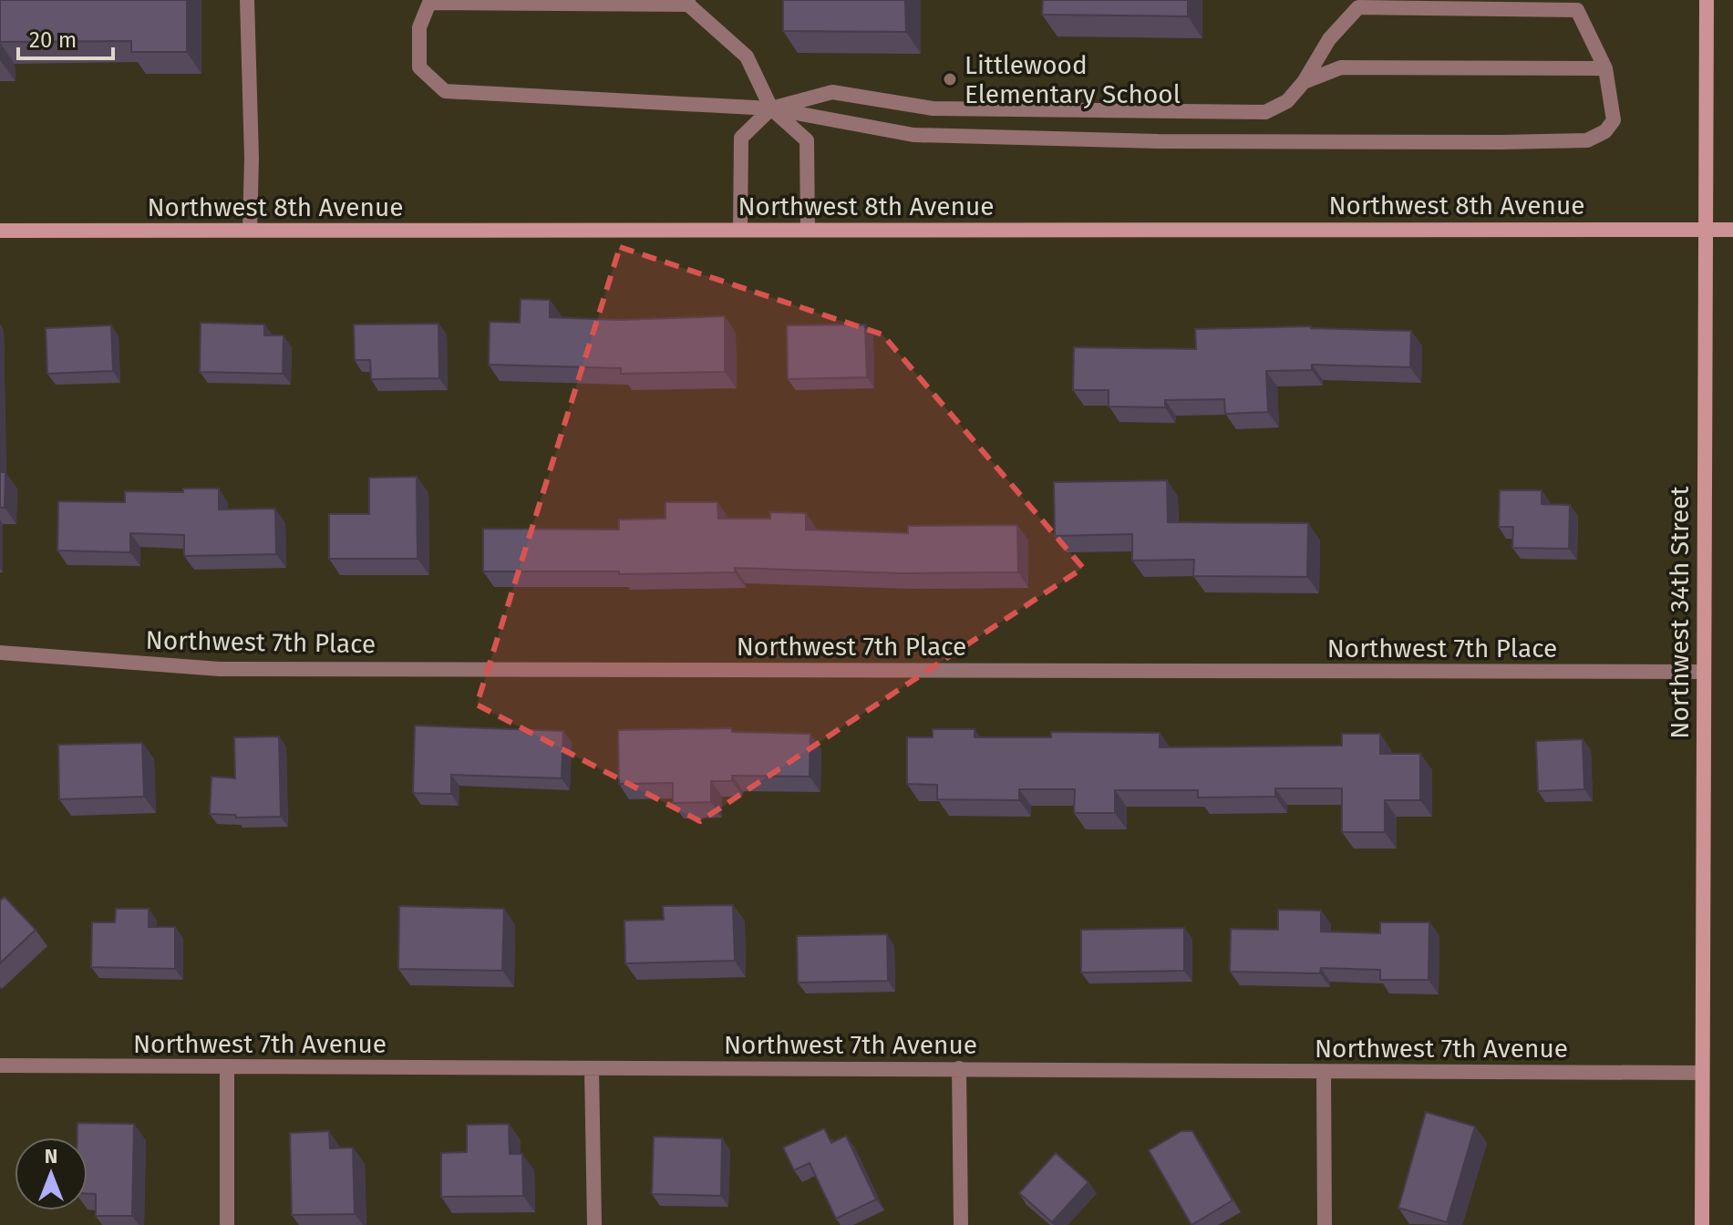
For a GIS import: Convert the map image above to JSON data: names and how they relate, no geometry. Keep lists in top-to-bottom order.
{
  "streets": {
    "street": [
      "Northwest 8th Avenue",
      "Northwest 34th Street",
      "Northwest 7th Place",
      "Northwest 7th Avenue"
    ]
  },
  "crossings": [
    ["Northwest 8th Avenue", "Northwest 34th Street"],
    ["Northwest 34th Street", "Northwest 7th Place"],
    ["Northwest 34th Street", "Northwest 7th Avenue"]
  ],
  "places": ["Littlewood Elementary School"],
  "scale_bar": "20 m",
  "north": "top"
}
